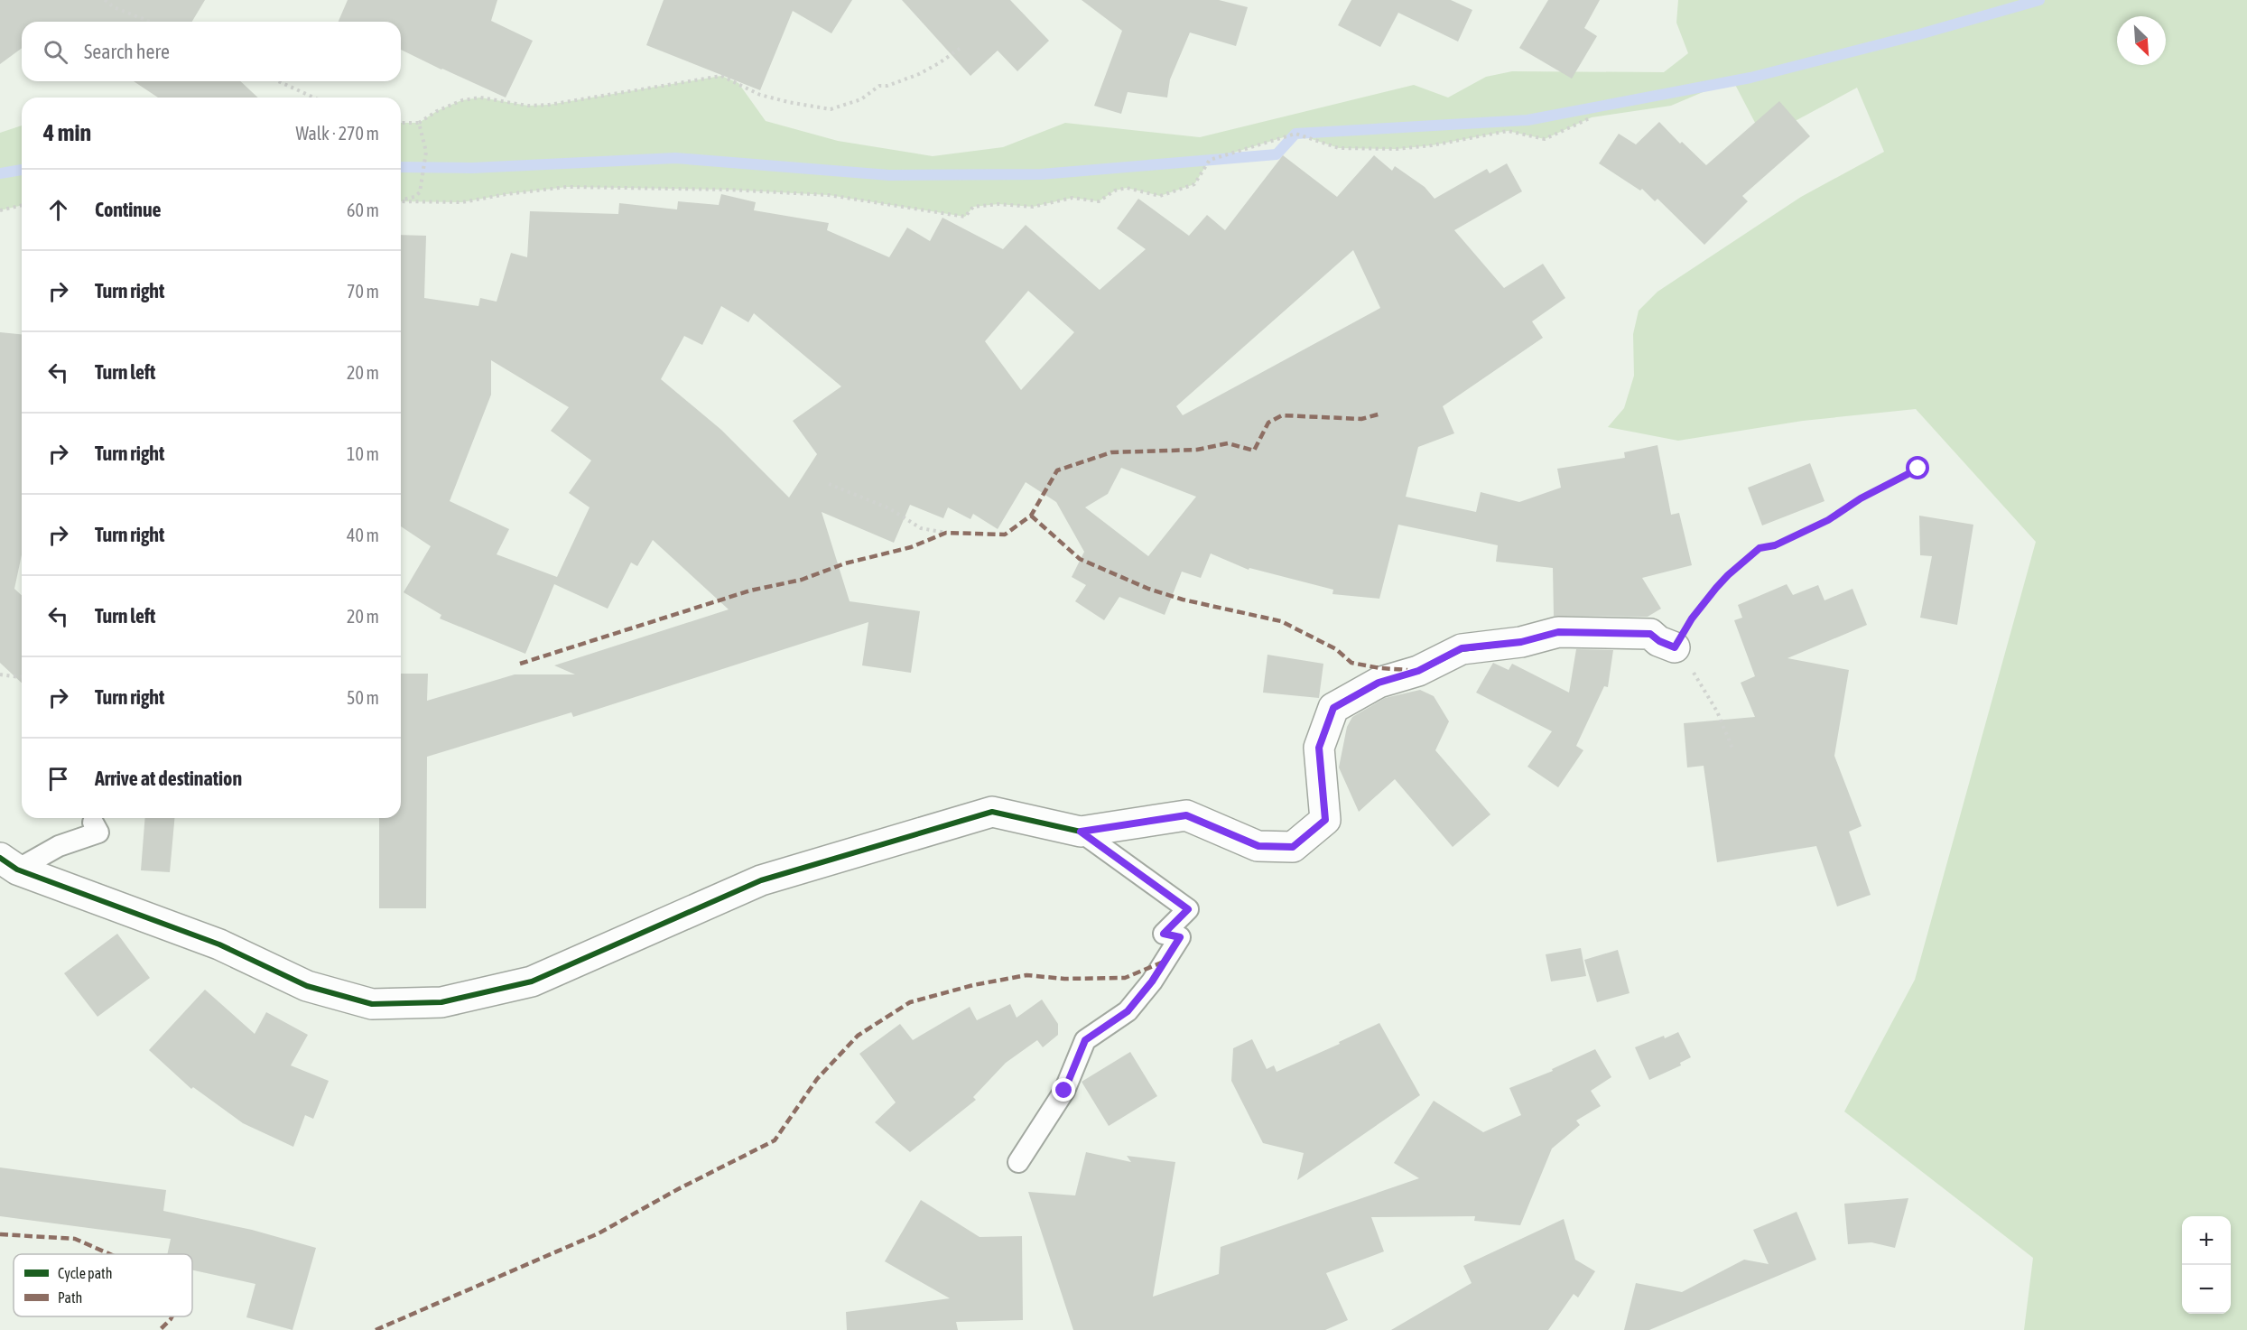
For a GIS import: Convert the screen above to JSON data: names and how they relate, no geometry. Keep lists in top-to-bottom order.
{
  "legend": ["Cycle path", "Path"],
  "north": "bottom right",
  "page": {
    "search": "Search here",
    "heading": ["4 min", "Walk · 270 m"],
    "list": [
      ["Continue", "60 m"],
      ["Turn right", "70 m"],
      ["Turn left", "20 m"],
      ["Turn right", "10 m"],
      ["Turn right", "40 m"],
      ["Turn left", "20 m"],
      ["Turn right", "50 m"],
      "Arrive at destination"
    ],
    "map_buttons": ["+", "−"]
  }
}
